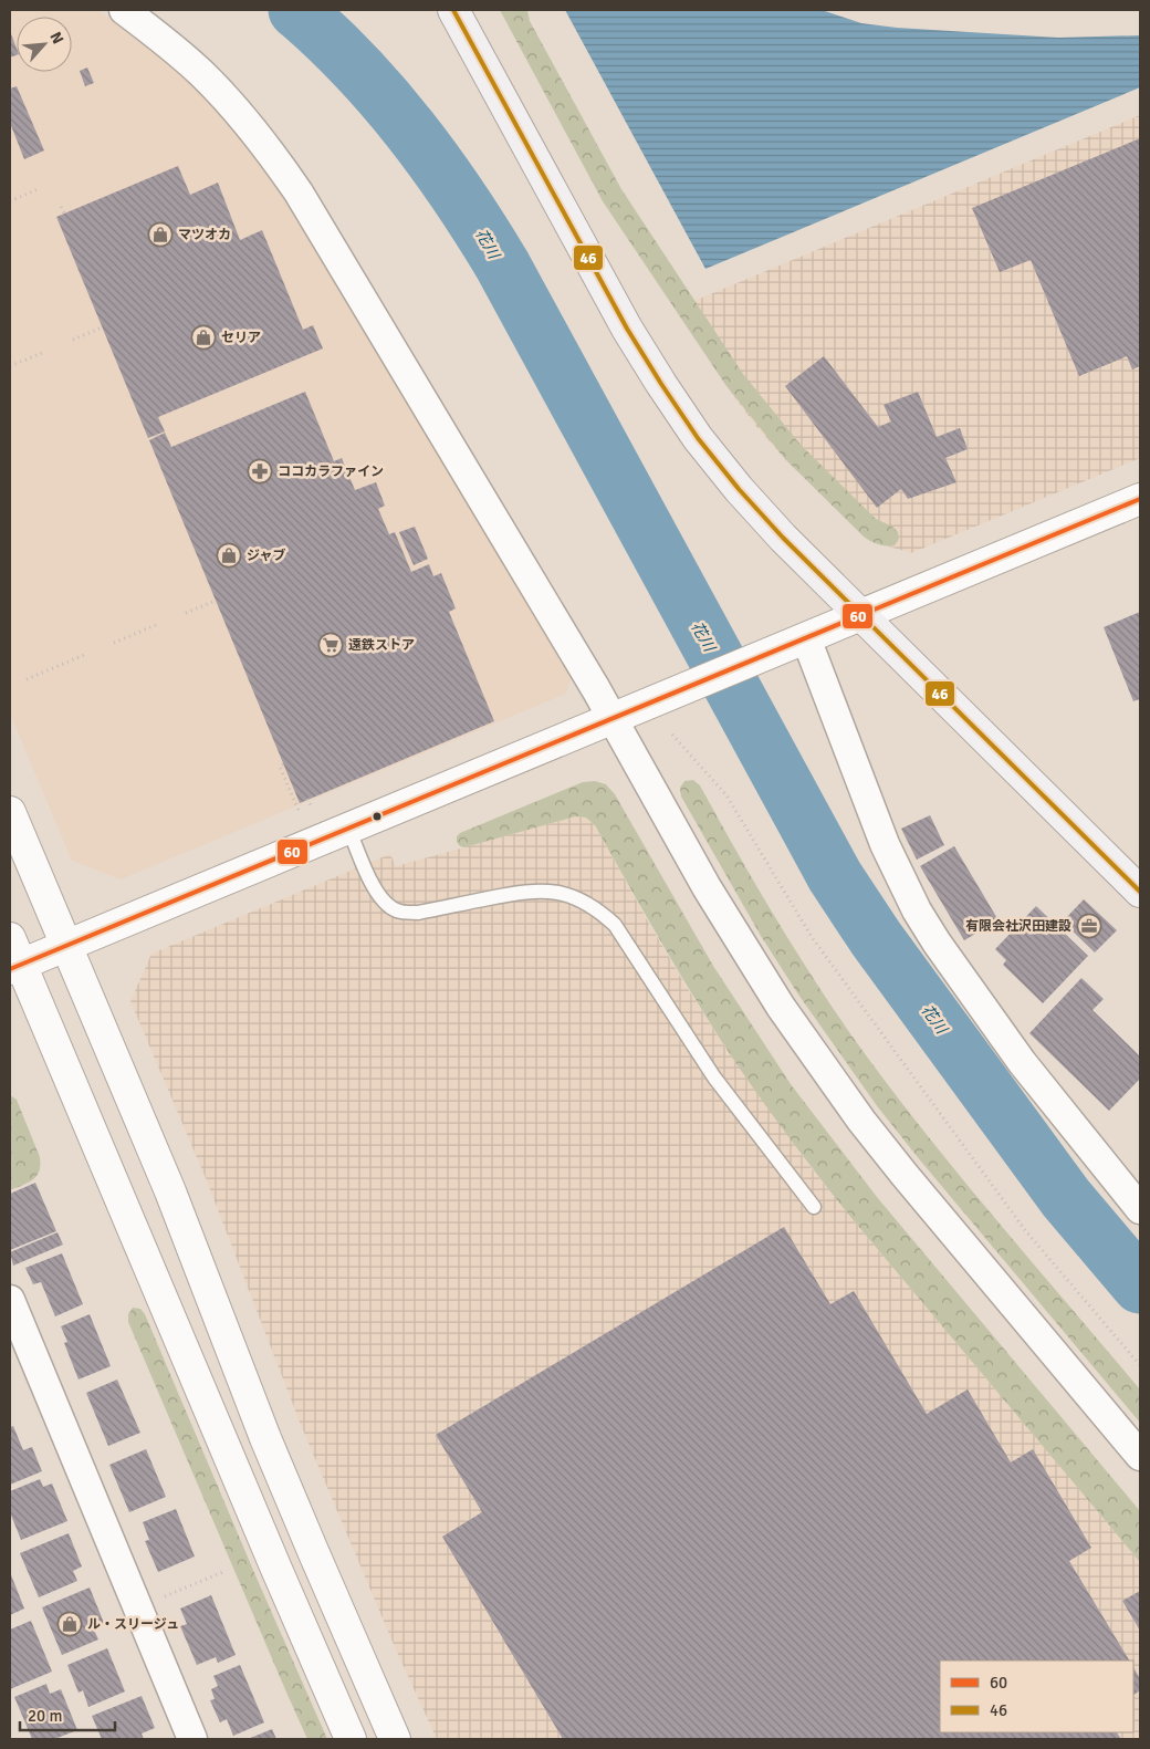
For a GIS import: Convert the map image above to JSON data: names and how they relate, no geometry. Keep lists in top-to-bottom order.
{
  "water": ["花川"],
  "places": {
    "shop": [
      "マツオカ",
      "セリア",
      "ジャブ",
      "ル・スリージュ"
    ],
    "pharmacy": ["ココカラファイン"],
    "supermarket": ["遠鉄ストア"],
    "office": ["有限会社沢田建設"]
  },
  "lines": ["transit line 46", "transit line 60"],
  "legend": ["60", "46"],
  "scale_bar": "20 m",
  "north": "top right"
}
